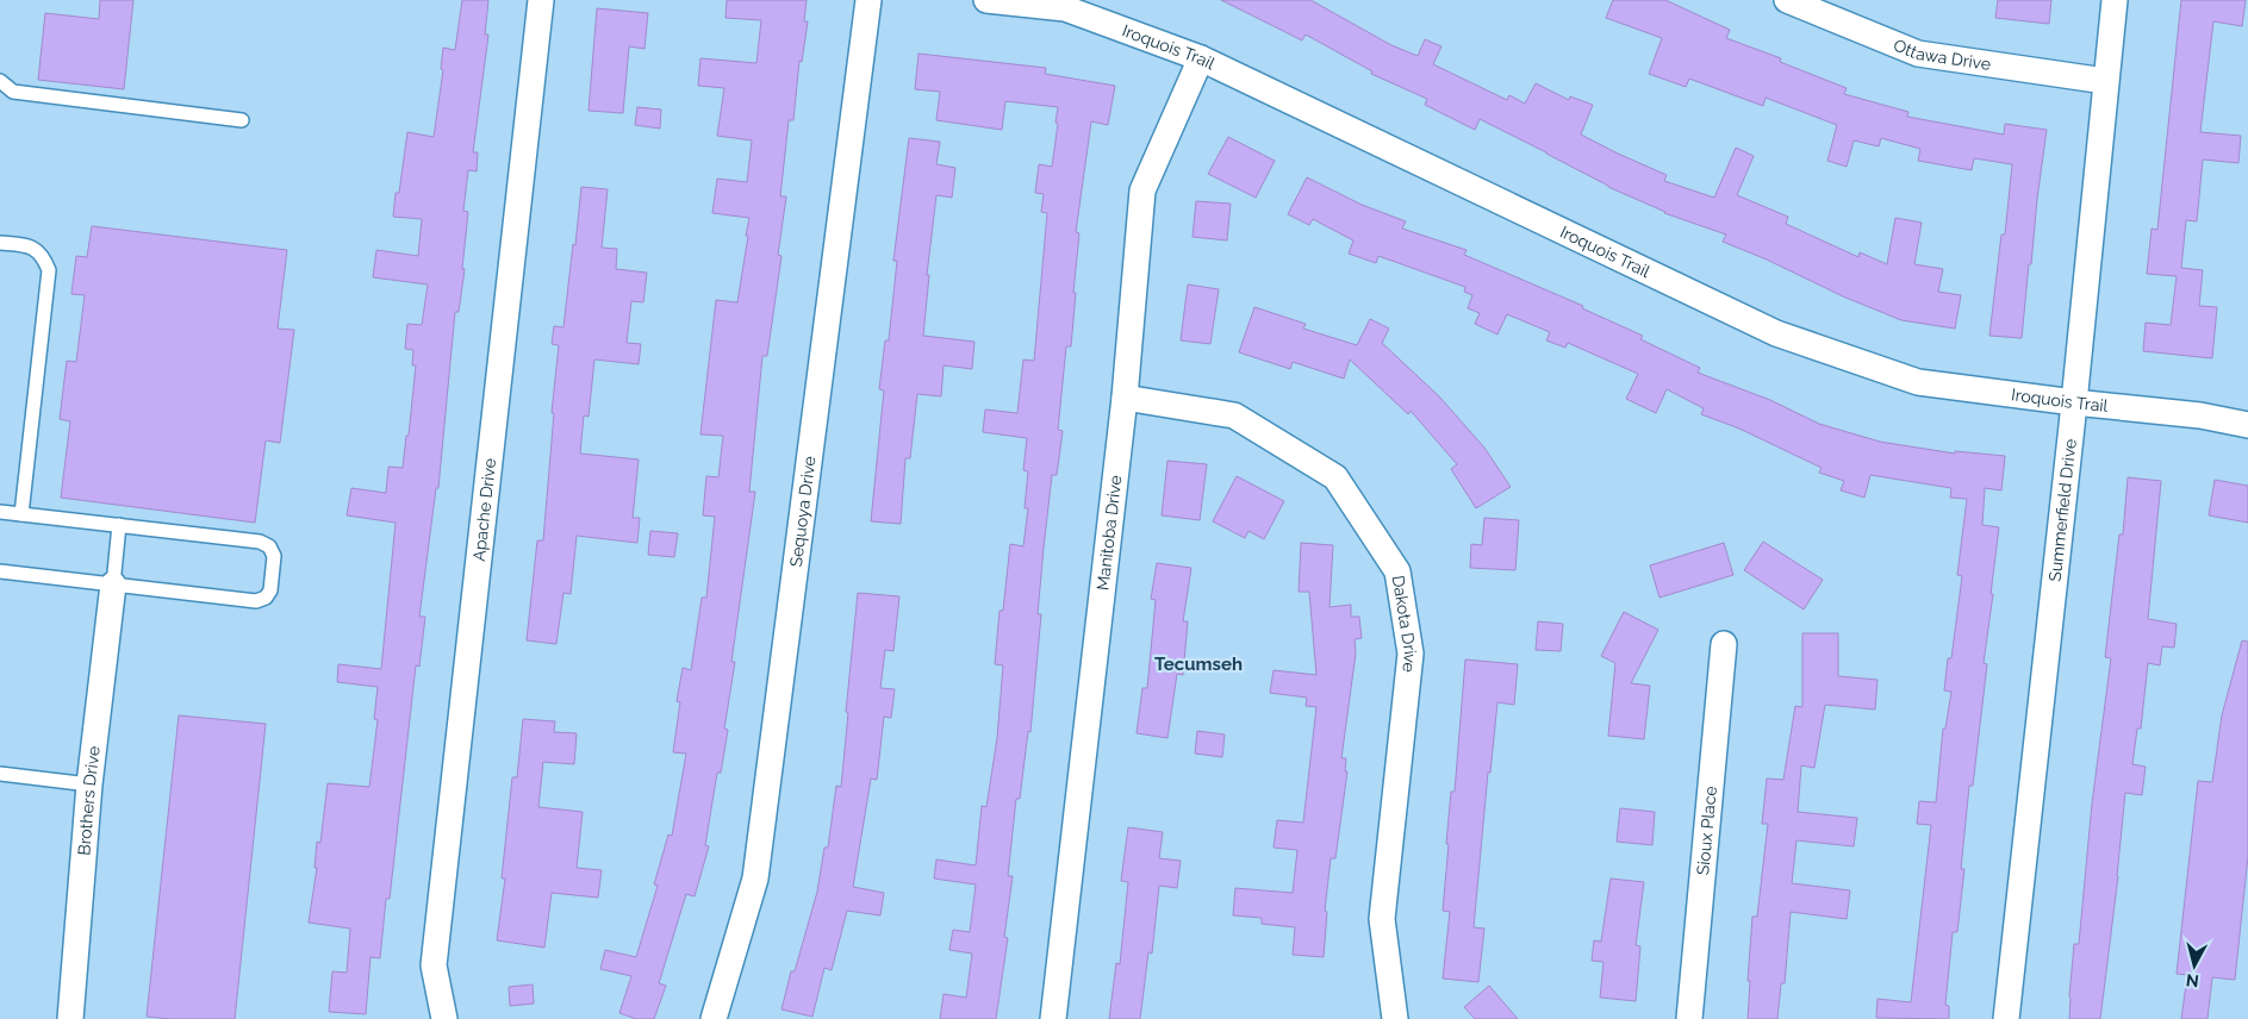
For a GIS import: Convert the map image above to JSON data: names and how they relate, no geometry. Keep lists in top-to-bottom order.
{
  "streets": {
    "street": [
      "Iroquois Trail",
      "Ottawa Drive",
      "Apache Drive",
      "Summerfield Drive",
      "Sequoya Drive",
      "Manitoba Drive",
      "Dakota Drive",
      "Brothers Drive",
      "Sioux Place"
    ]
  },
  "crossings": [
    ["Iroquois Trail", "Summerfield Drive"],
    ["Iroquois Trail", "Manitoba Drive"],
    ["Ottawa Drive", "Summerfield Drive"],
    ["Manitoba Drive", "Dakota Drive"]
  ],
  "districts": ["Tecumseh"],
  "north": "bottom"
}
